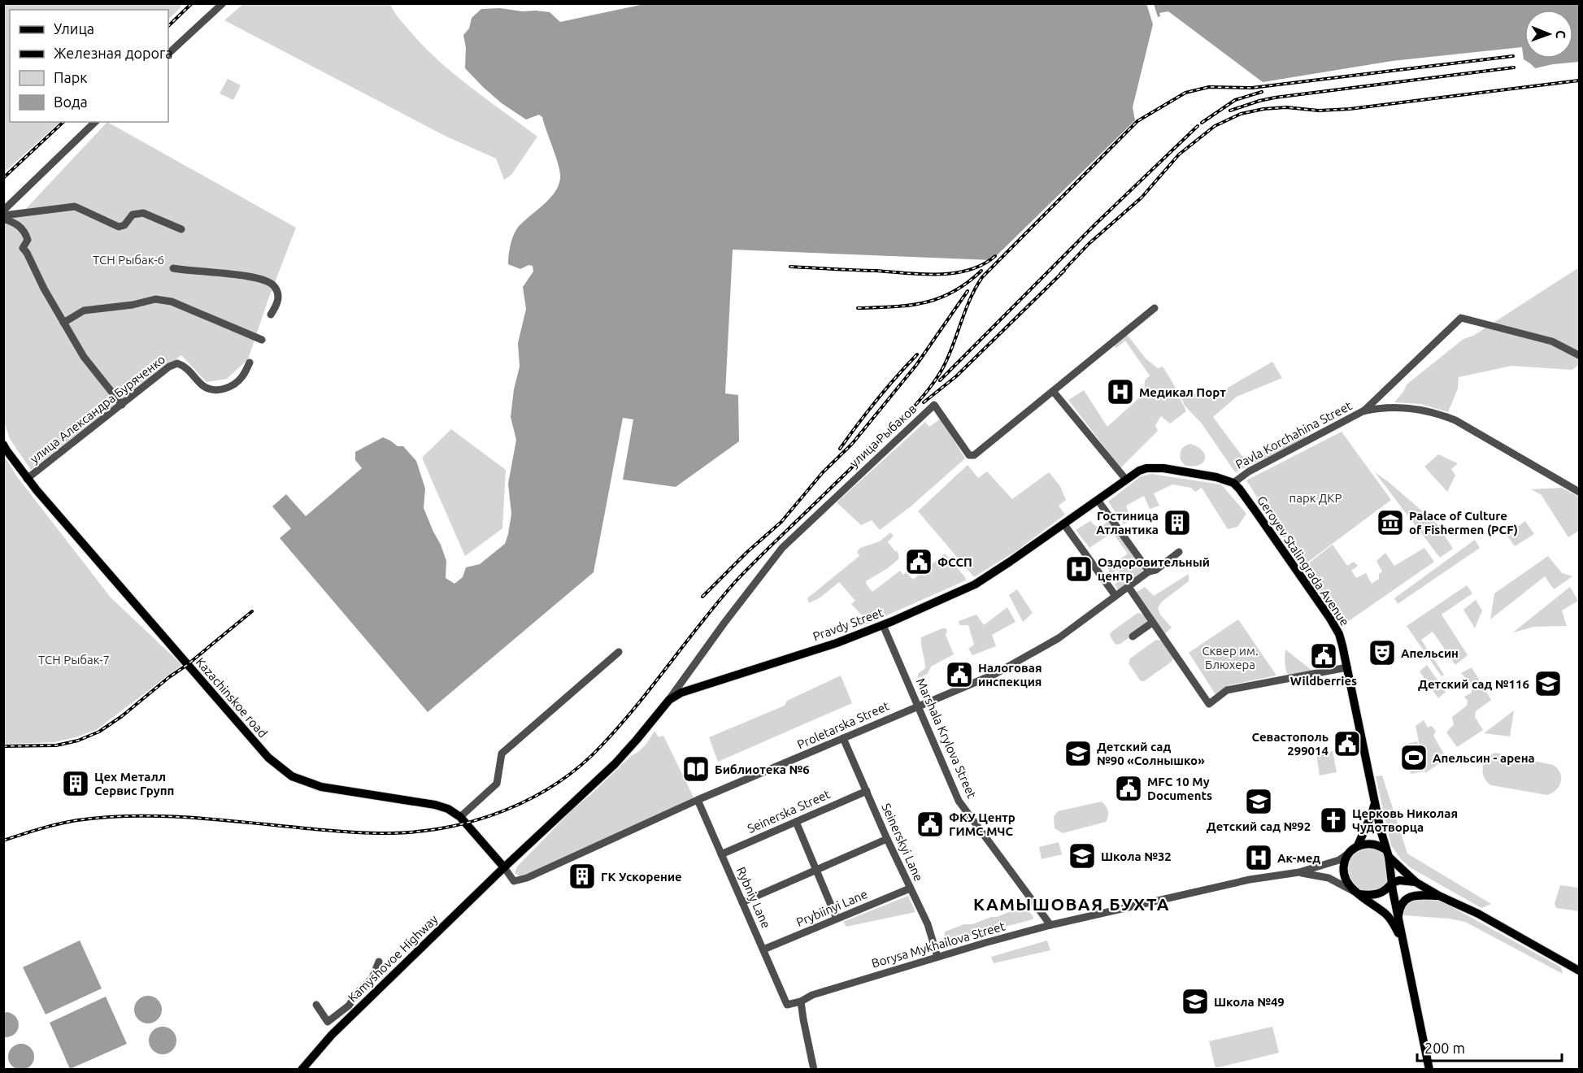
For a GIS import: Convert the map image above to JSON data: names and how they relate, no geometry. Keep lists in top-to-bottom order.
{
  "streets": {
    "main road": [
      "Geroyev Stalingrada Avenue",
      "Pravdy Street",
      "Kazachinskoe road",
      "Kamyshovoe Highway"
    ],
    "street": [
      "улица Александра Буряченко",
      "Pavla Korchahina Street",
      "улица Рыбаков",
      "Proletarska Street",
      "Marshala Krylova Street",
      "Seinerska Street",
      "Seinerskyi Lane",
      "Rybniy Lane",
      "Prybiinyi Lane",
      "Borysa Mykhailova Street"
    ]
  },
  "crossings": [
    ["улица Александра Буряченко", "Kazachinskoe road"],
    ["Pavla Korchahina Street", "Geroyev Stalingrada Avenue"],
    ["Pavla Korchahina Street", "Pravdy Street"],
    ["улица Рыбаков", "Pravdy Street"],
    ["Geroyev Stalingrada Avenue", "Pravdy Street"],
    ["Geroyev Stalingrada Avenue", "Borysa Mykhailova Street"],
    ["Pravdy Street", "Kazachinskoe road"],
    ["Pravdy Street", "Proletarska Street"],
    ["Pravdy Street", "Marshala Krylova Street"],
    ["Pravdy Street", "Kamyshovoe Highway"],
    ["Kazachinskoe road", "Proletarska Street"],
    ["Kazachinskoe road", "Kamyshovoe Highway"],
    ["Proletarska Street", "Marshala Krylova Street"],
    ["Proletarska Street", "Seinerskyi Lane"],
    ["Proletarska Street", "Rybniy Lane"],
    ["Proletarska Street", "Kamyshovoe Highway"],
    ["Marshala Krylova Street", "Borysa Mykhailova Street"],
    ["Seinerska Street", "Seinerskyi Lane"],
    ["Seinerska Street", "Rybniy Lane"],
    ["Seinerskyi Lane", "Prybiinyi Lane"],
    ["Seinerskyi Lane", "Borysa Mykhailova Street"],
    ["Rybniy Lane", "Prybiinyi Lane"],
    ["Rybniy Lane", "Borysa Mykhailova Street"]
  ],
  "districts": ["КАМЫШОВАЯ БУХТА"],
  "parks": [
    "ТСН Рыбак-6",
    "парк ДКР",
    "Сквер им. Блюхера",
    "ТСН Рыбак-7"
  ],
  "places": {
    "hospital": ["Медикал Порт", "Оздоровительный центр", "Ак-мед"],
    "building": ["Гостиница Атлантика", "Цех Металл Сервис Групп", "ГК Ускорение"],
    "museum": ["Palace of Culture of Fishermen (PCF)"],
    "public building": [
      "ФССП",
      "Wildberries",
      "Налоговая инспекция",
      "Севастополь 299014",
      "MFC 10 My Documents",
      "ФКУ Центр ГИМС МЧС"
    ],
    "theatre": ["Апельсин"],
    "school or university": [
      "Детский сад №116",
      "Детский сад №90 «Солнышко»",
      "Детский сад №92",
      "Школа №32",
      "Школа №49"
    ],
    "sports": ["Апельсин - арена"],
    "library": ["Библиотека №6"],
    "church": ["Церковь Николая Чудотворца"]
  },
  "legend": [
    "Улица",
    "Железная дорога",
    "Парк",
    "Вода"
  ],
  "scale_bar": "200 m",
  "north": "right"
}
